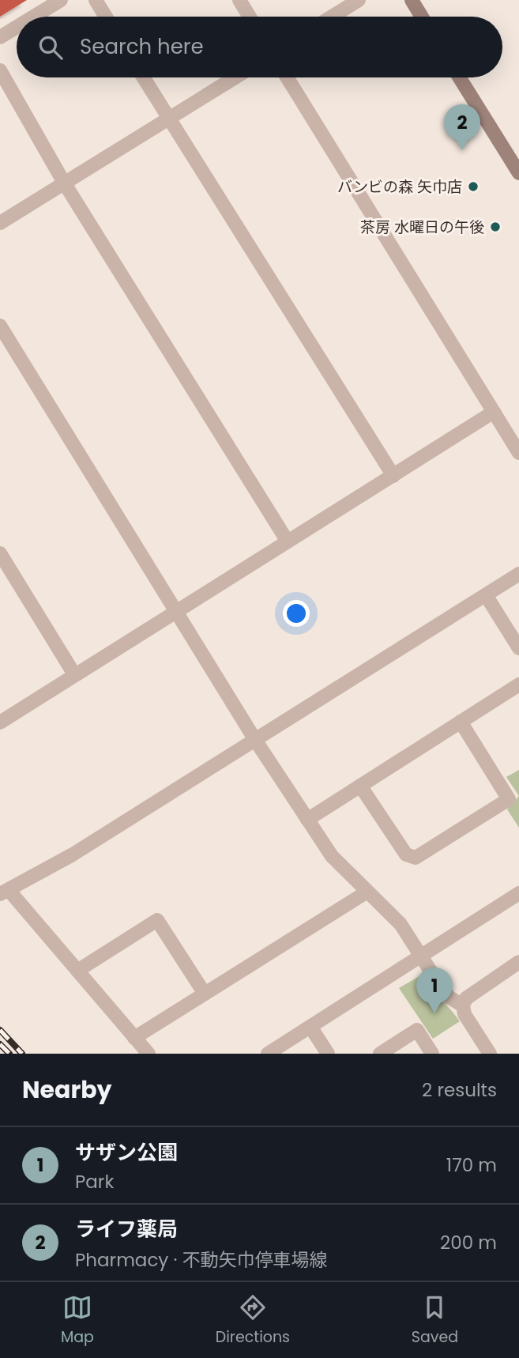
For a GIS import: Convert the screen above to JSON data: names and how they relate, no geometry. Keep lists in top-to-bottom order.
{
  "places": ["バンビの森 矢巾店", "茶房 水曜日の午後"],
  "page": {
    "search": "Search here",
    "pins": ["2", "1"],
    "heading": ["Nearby", "2 results"],
    "list": [
      {
        "mark": "1",
        "name": "サザン公園",
        "note": "Park",
        "value": "170 m"
      },
      {
        "mark": "2",
        "name": "ライフ薬局",
        "note": "Pharmacy · 不動矢巾停車場線",
        "value": "200 m"
      }
    ],
    "nav": ["Map", "Directions", "Saved"]
  }
}
